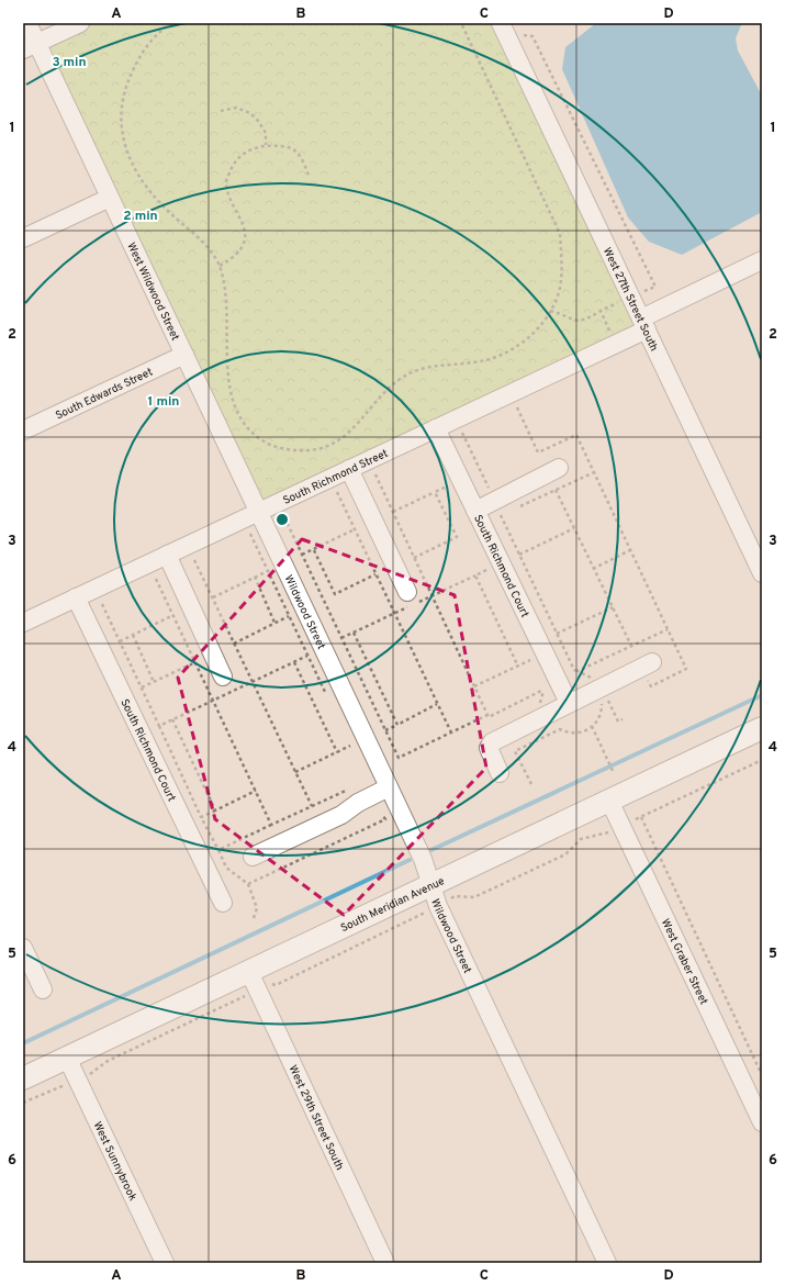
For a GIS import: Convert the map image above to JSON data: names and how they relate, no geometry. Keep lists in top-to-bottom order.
{
  "streets": {
    "main road": ["South Meridian Avenue"],
    "street": [
      "West Wildwood Street",
      "West 27th Street South",
      "South Edwards Street",
      "South Richmond Street",
      "South Richmond Court",
      "Wildwood Street",
      "West Graber Street",
      "West 29th Street South",
      "West Sunnybrook"
    ]
  },
  "crossings": [
    ["West Wildwood Street", "South Edwards Street"],
    ["West Wildwood Street", "South Richmond Street"],
    ["West Wildwood Street", "Wildwood Street"],
    ["West 27th Street South", "South Richmond Street"],
    ["South Richmond Street", "South Richmond Court"],
    ["South Richmond Street", "Wildwood Street"],
    ["Wildwood Street", "South Meridian Avenue"],
    ["South Meridian Avenue", "West Graber Street"],
    ["South Meridian Avenue", "West 29th Street South"],
    ["South Meridian Avenue", "West Sunnybrook"]
  ],
  "grid": {
    "columns": [
      "A",
      "B",
      "C",
      "D"
    ],
    "rows": [
      "1",
      "2",
      "3",
      "4",
      "5",
      "6"
    ]
  },
  "rings": ["3 min", "2 min", "1 min"]
}
